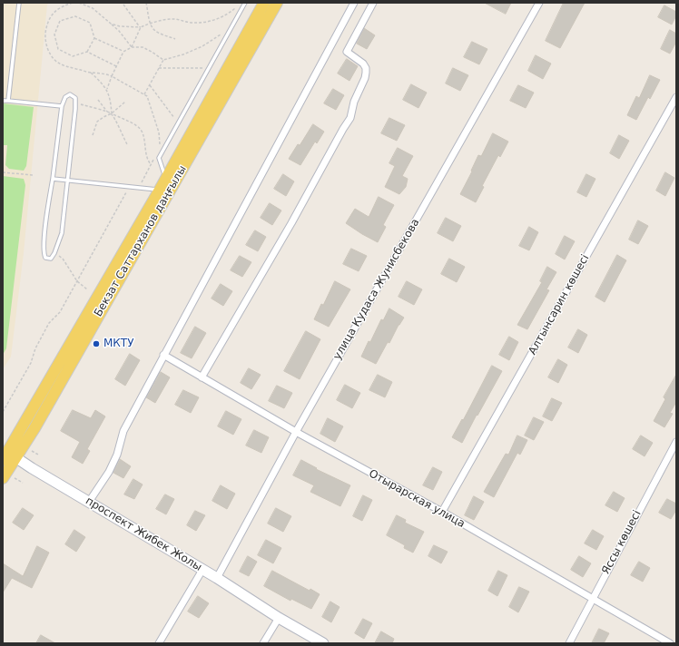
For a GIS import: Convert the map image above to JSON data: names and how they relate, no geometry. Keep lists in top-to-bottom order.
{
  "streets": {
    "main road": ["Бекзат Саттарханов даңғылы", "проспект Жибек Жолы"],
    "street": [
      "улица Кудаса Жунисбекова",
      "Алтынсарин көшесі",
      "Отырарская улица",
      "Яссы көшесі"
    ]
  },
  "crossings": [
    ["Бекзат Саттарханов даңғылы", "проспект Жибек Жолы"],
    ["улица Кудаса Жунисбекова", "Отырарская улица"],
    ["улица Кудаса Жунисбекова", "проспект Жибек Жолы"],
    ["Алтынсарин көшесі", "Отырарская улица"],
    ["Отырарская улица", "Яссы көшесі"]
  ],
  "places": ["МКТУ"]
}
